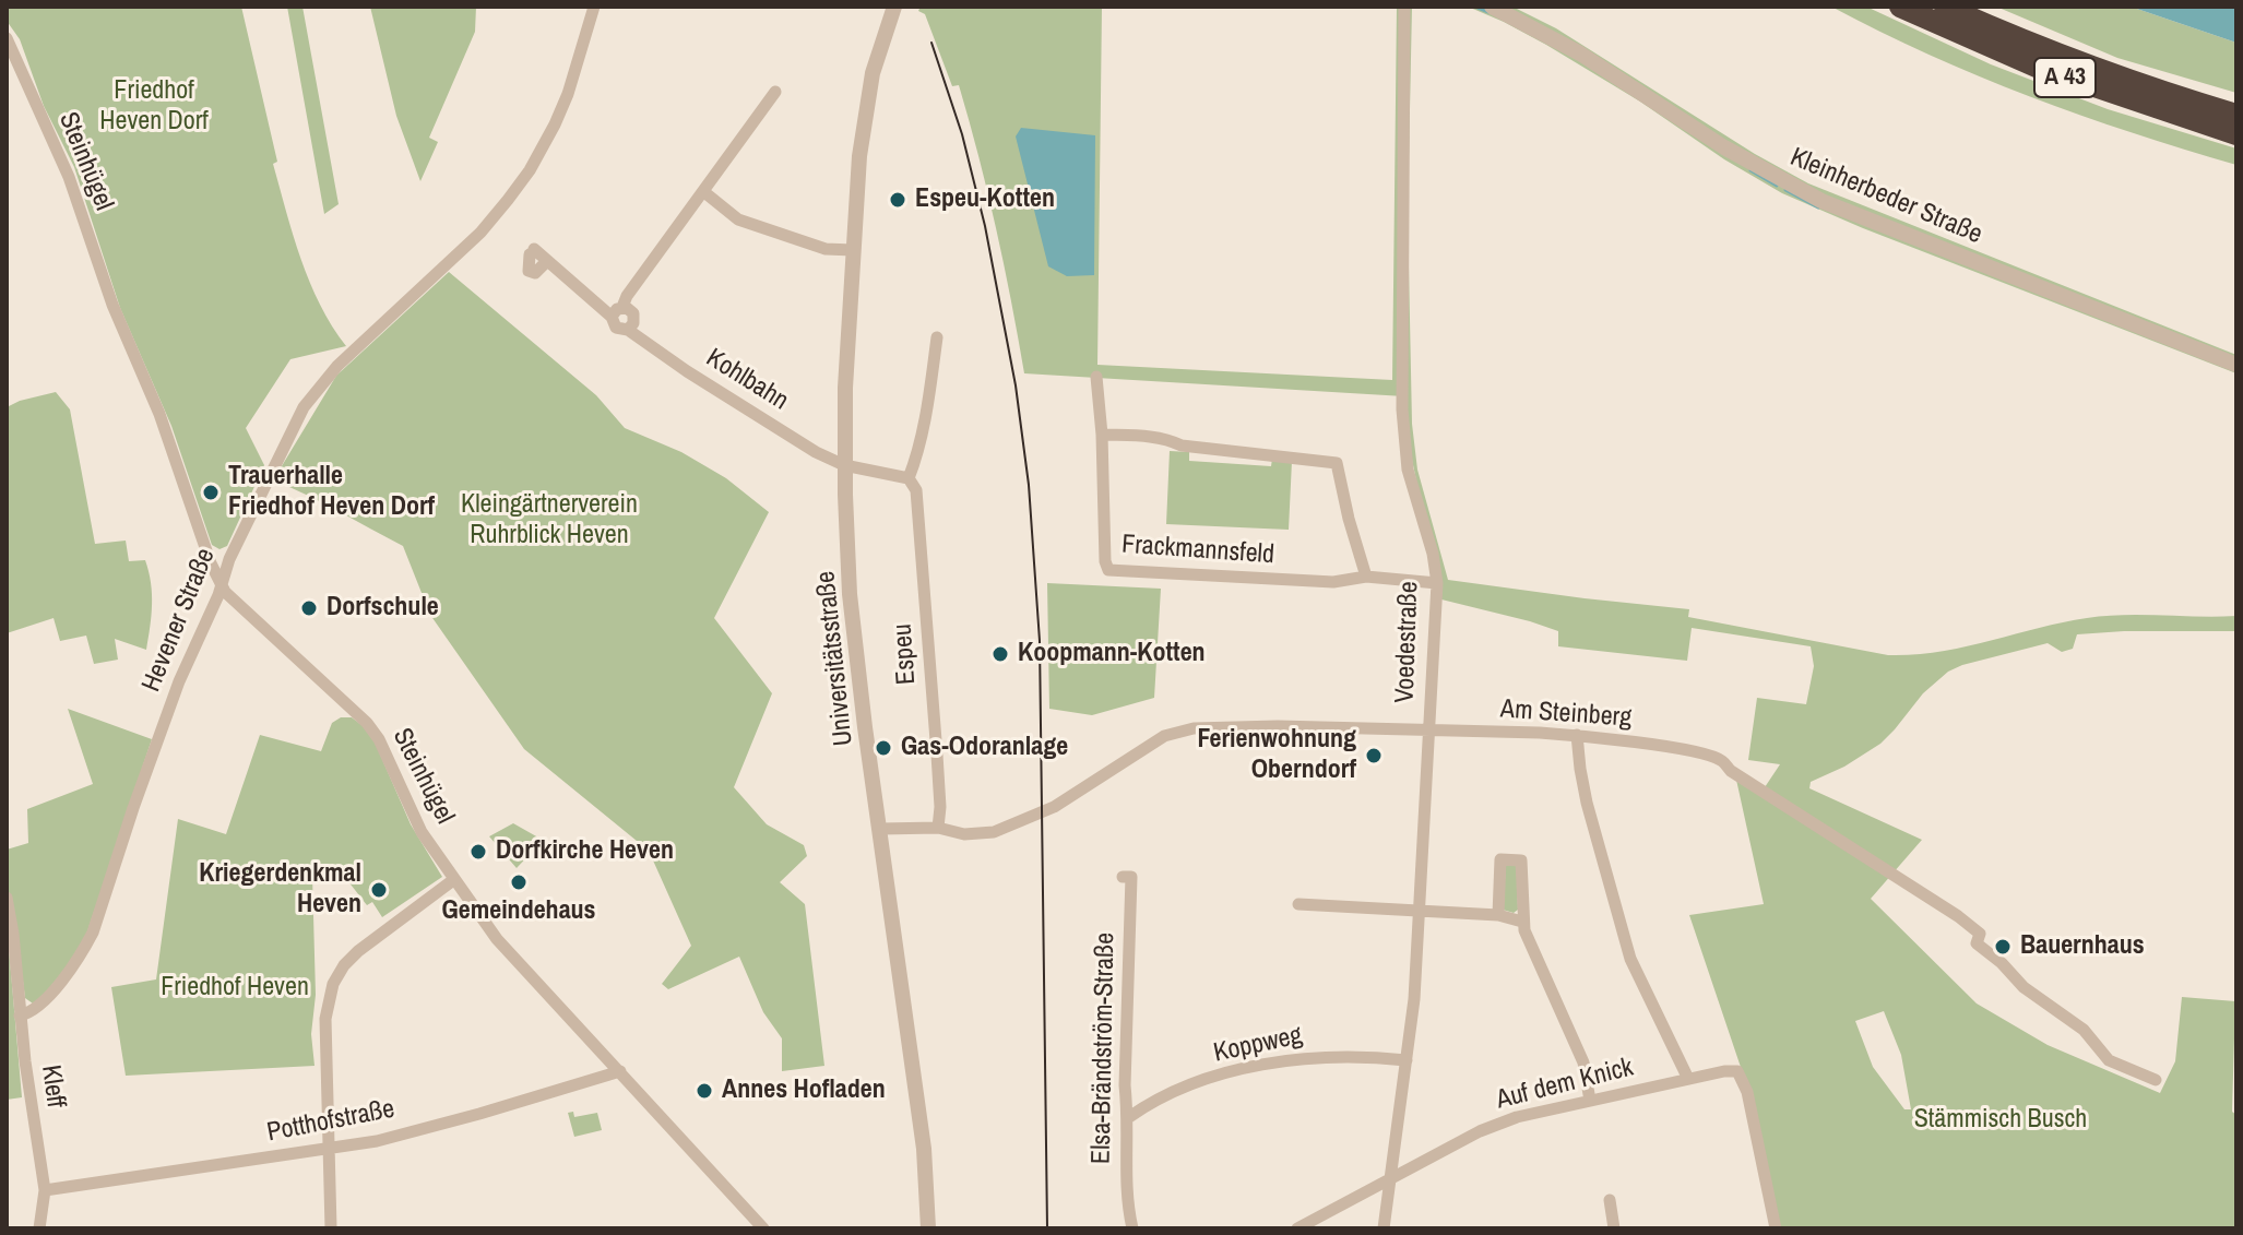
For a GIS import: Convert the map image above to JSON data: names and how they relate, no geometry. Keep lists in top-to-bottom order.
{
  "streets": {
    "highway": ["A 43"],
    "street": [
      "Steinhügel",
      "Kleinherbeder Straße",
      "Kohlbahn",
      "Frackmannsfeld",
      "Hevener Straße",
      "Voedestraße",
      "Espeu",
      "Universitätsstraße",
      "Am Steinberg",
      "Koppweg",
      "Elsa-Brändström-Straße",
      "Auf dem Knick",
      "Kleff",
      "Potthofstraße"
    ]
  },
  "crossings": [
    ["Steinhügel", "Hevener Straße"],
    ["Steinhügel", "Potthofstraße"],
    ["Kohlbahn", "Universitätsstraße"],
    ["Frackmannsfeld", "Voedestraße"],
    ["Hevener Straße", "Kleff"],
    ["Voedestraße", "Am Steinberg"],
    ["Voedestraße", "Koppweg"],
    ["Voedestraße", "Auf dem Knick"],
    ["Espeu", "Am Steinberg"],
    ["Universitätsstraße", "Am Steinberg"],
    ["Koppweg", "Elsa-Brändström-Straße"],
    ["Kleff", "Potthofstraße"]
  ],
  "parks": [
    "Friedhof Heven Dorf",
    "Kleingärtnerverein Ruhrblick Heven",
    "Friedhof Heven",
    "Stämmisch Busch"
  ],
  "places": [
    "Espeu-Kotten",
    "Trauerhalle Friedhof Heven Dorf",
    "Dorfschule",
    "Koopmann-Kotten",
    "Gas-Odoranlage",
    "Ferienwohnung Oberndorf",
    "Dorfkirche Heven",
    "Gemeindehaus",
    "Kriegerdenkmal Heven",
    "Bauernhaus",
    "Annes Hofladen"
  ]
}
